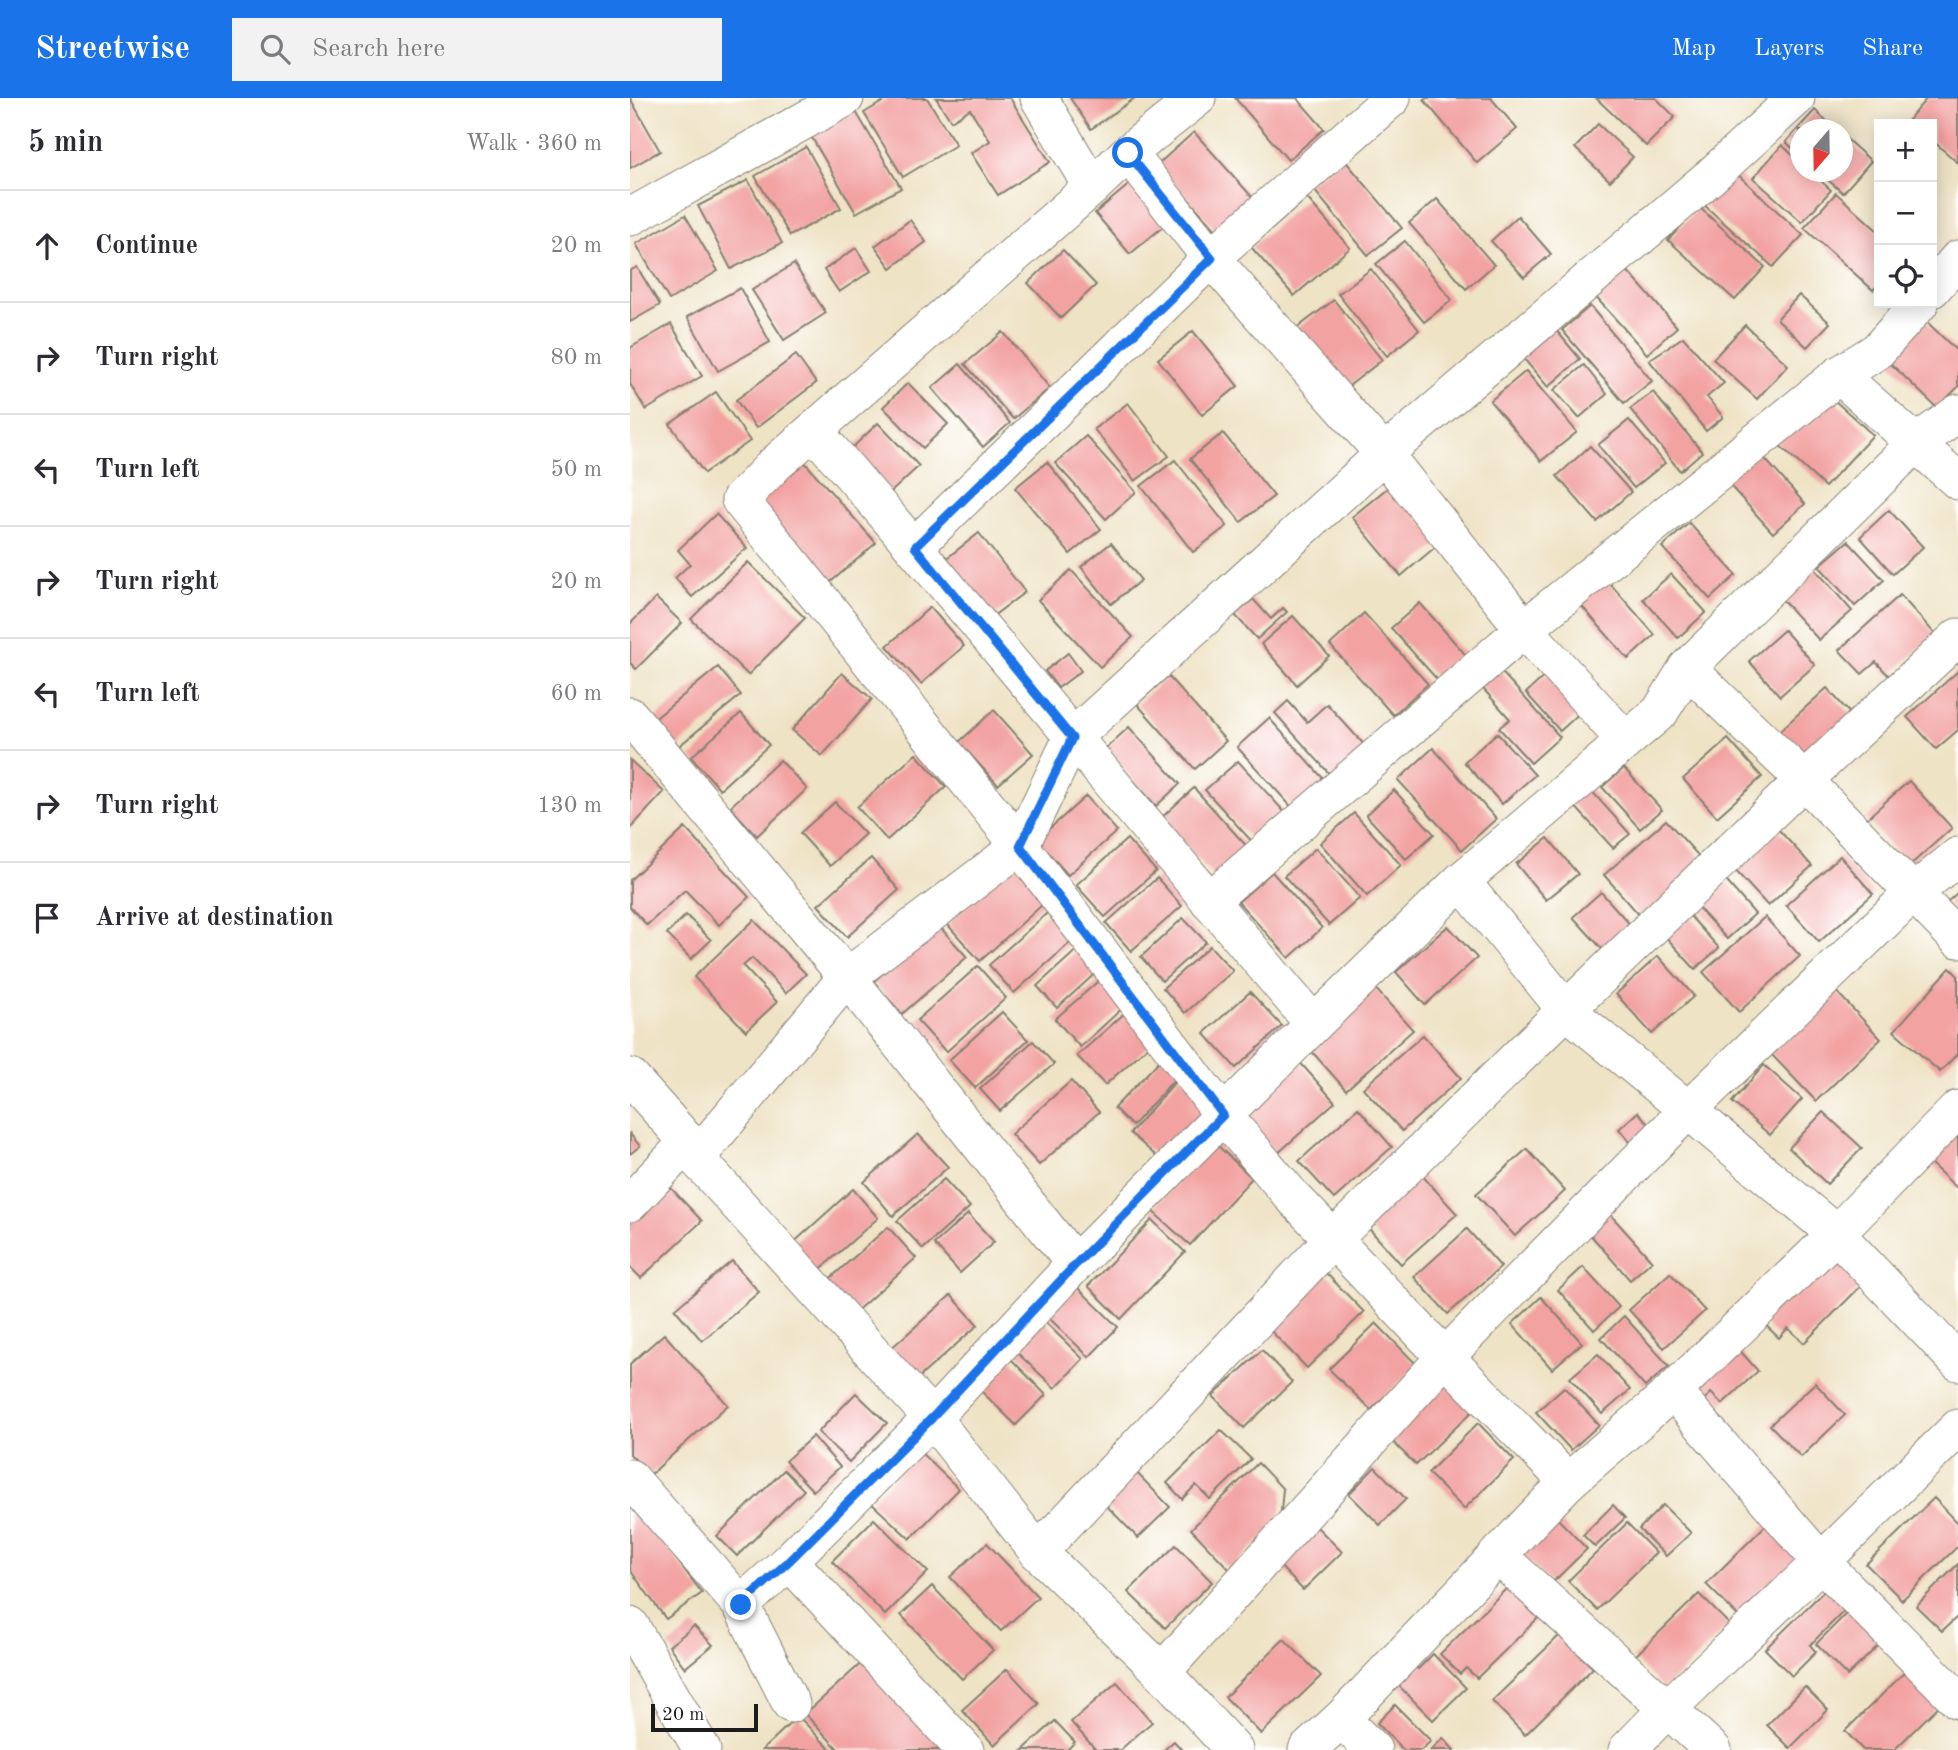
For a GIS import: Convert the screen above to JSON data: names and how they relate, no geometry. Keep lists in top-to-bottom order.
{
  "scale_bar": "20 m",
  "north": "bottom",
  "page": {
    "header": "Streetwise",
    "search": "Search here",
    "nav": ["Map", "Layers", "Share"],
    "heading": ["5 min", "Walk · 360 m"],
    "map_buttons": ["+", "−"],
    "list": [
      ["Continue", "20 m"],
      ["Turn right", "80 m"],
      ["Turn left", "50 m"],
      ["Turn right", "20 m"],
      ["Turn left", "60 m"],
      ["Turn right", "130 m"],
      "Arrive at destination"
    ],
    "scale": "20 m"
  }
}
